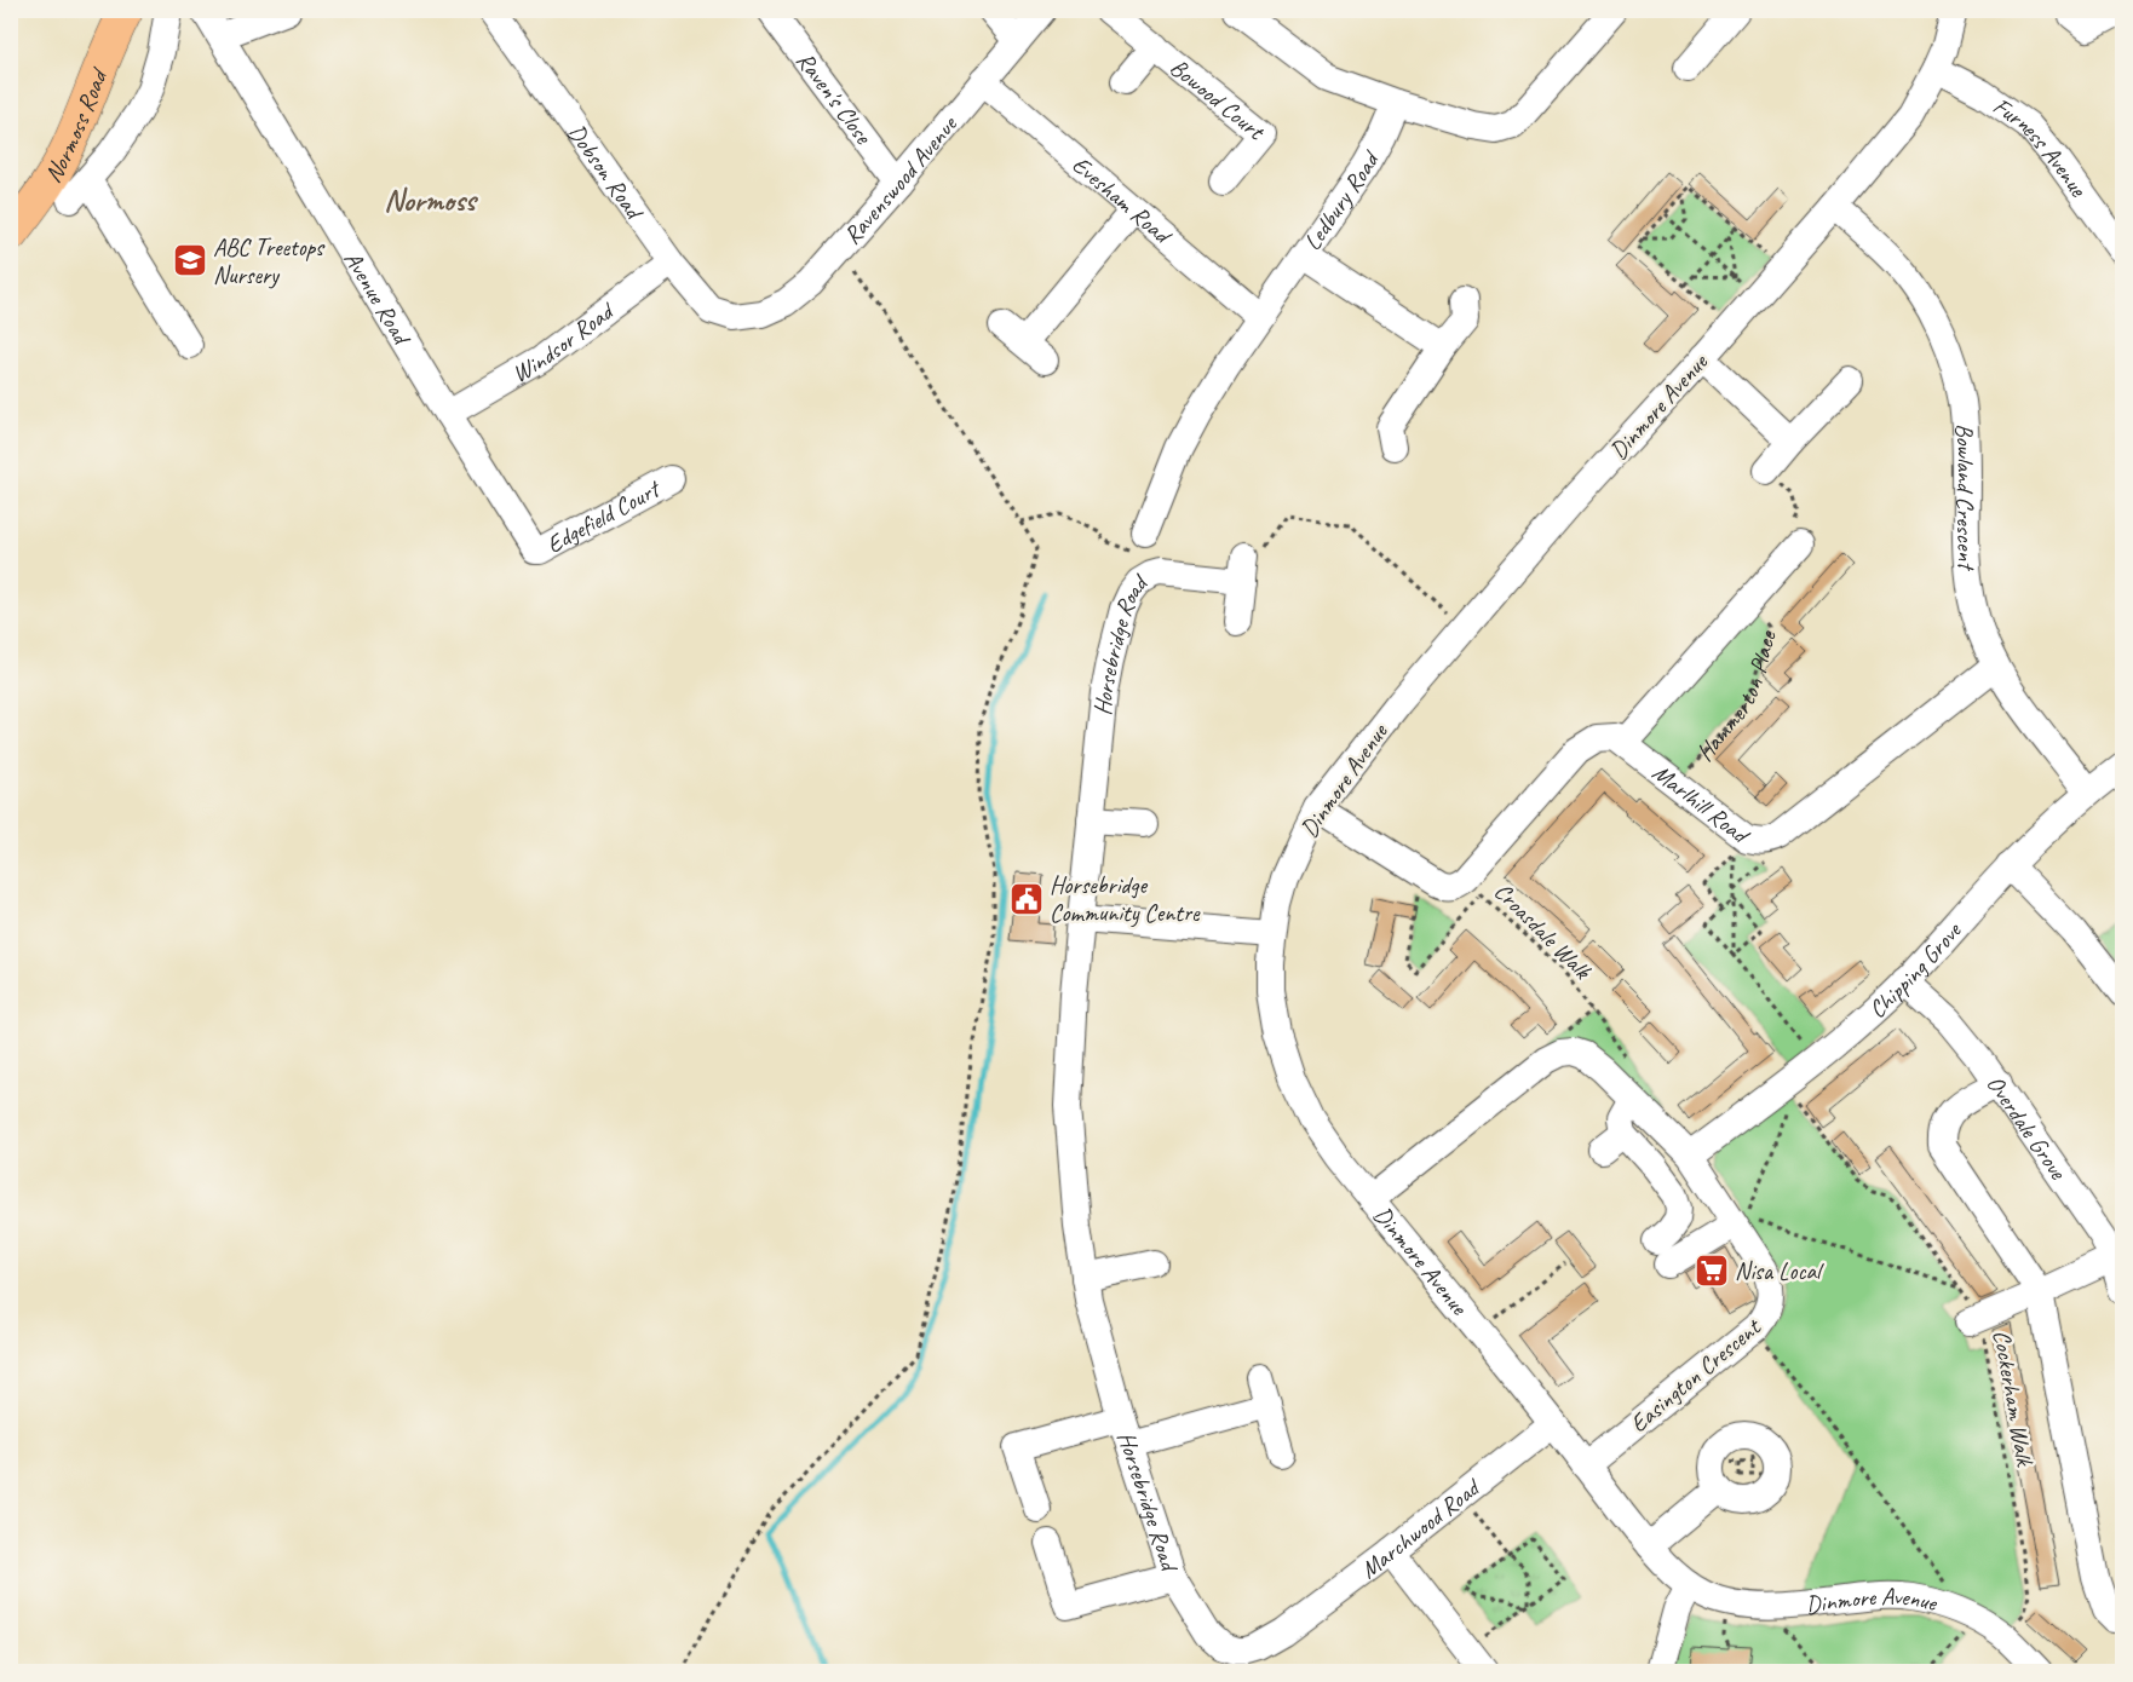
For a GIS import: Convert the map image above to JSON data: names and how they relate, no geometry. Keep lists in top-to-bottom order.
{
  "streets": {
    "main road": ["Normoss Road"],
    "street": [
      "Raven's Close",
      "Bowood Court",
      "Furness Avenue",
      "Dobson Road",
      "Ravenswood Avenue",
      "Evesham Road",
      "Ledbury Road",
      "Avenue Road",
      "Windsor Road",
      "Dinmore Avenue",
      "Bowland Crescent",
      "Edgefield Court",
      "Horsebridge Road",
      "Hammerton Place",
      "Marlhill Road",
      "Chipping Grove",
      "Overdale Grove",
      "Easington Crescent",
      "Marchwood Road"
    ],
    "path": ["Croasdale Walk", "Cockerham Walk"]
  },
  "crossings": [
    ["Raven's Close", "Ravenswood Avenue"],
    ["Furness Avenue", "Dinmore Avenue"],
    ["Dobson Road", "Ravenswood Avenue"],
    ["Dobson Road", "Windsor Road"],
    ["Ravenswood Avenue", "Evesham Road"],
    ["Evesham Road", "Ledbury Road"],
    ["Avenue Road", "Windsor Road"],
    ["Avenue Road", "Edgefield Court"],
    ["Dinmore Avenue", "Bowland Crescent"],
    ["Dinmore Avenue", "Easington Crescent"],
    ["Dinmore Avenue", "Cockerham Walk"],
    ["Dinmore Avenue", "Marchwood Road"],
    ["Bowland Crescent", "Marlhill Road"],
    ["Bowland Crescent", "Chipping Grove"],
    ["Horsebridge Road", "Marchwood Road"],
    ["Hammerton Place", "Marlhill Road"],
    ["Chipping Grove", "Overdale Grove"],
    ["Chipping Grove", "Easington Crescent"],
    ["Chipping Grove", "Cockerham Walk"]
  ],
  "districts": ["Normoss"],
  "places": {
    "school or university": ["ABC Treetops Nursery"],
    "public building": ["Horsebridge Community Centre"],
    "supermarket": ["Nisa Local"]
  }
}
